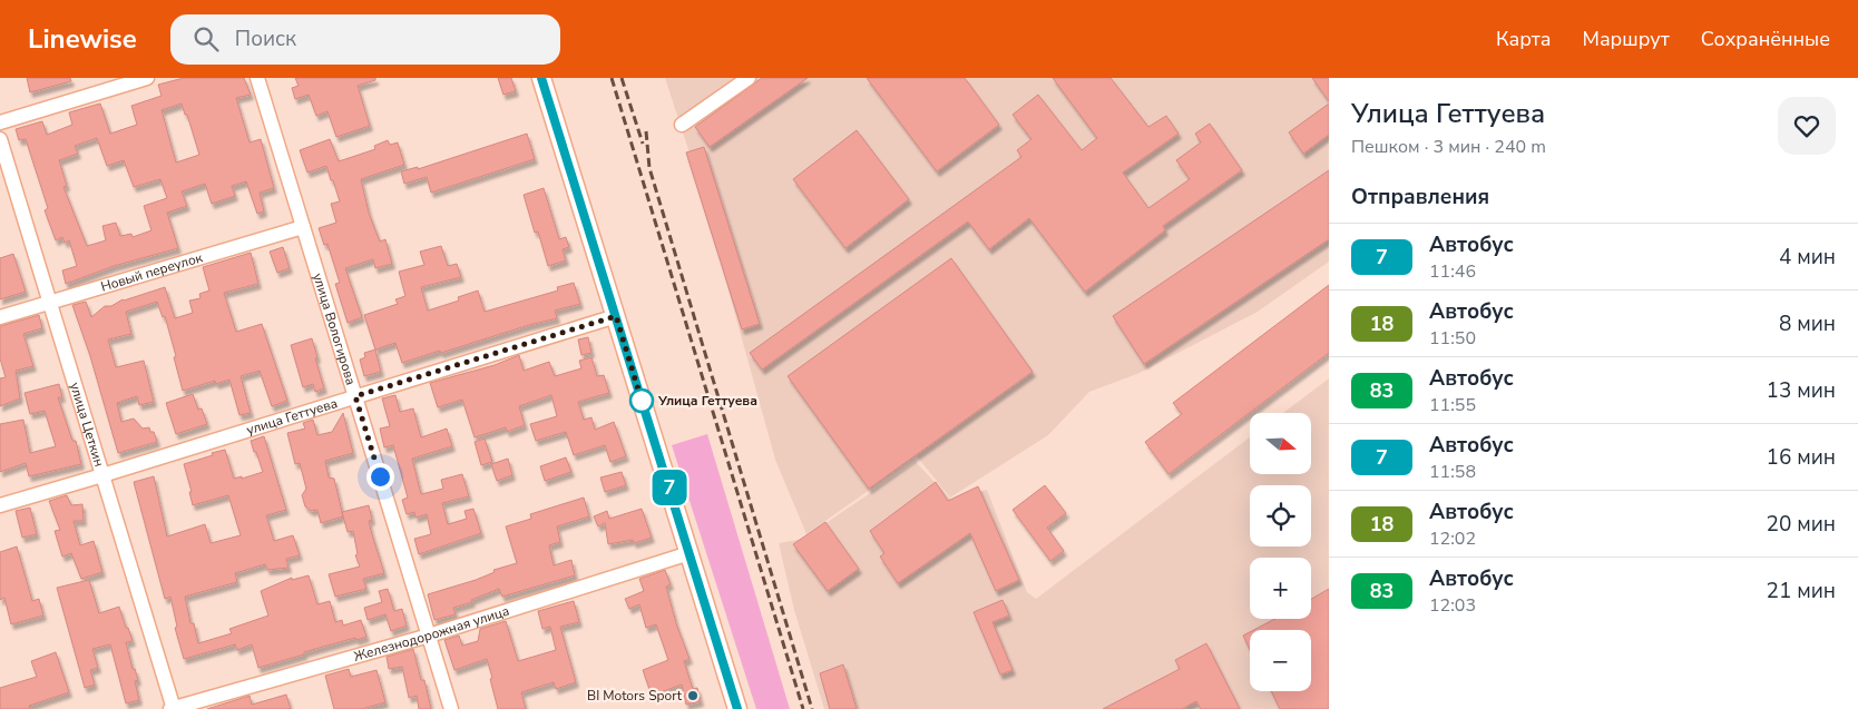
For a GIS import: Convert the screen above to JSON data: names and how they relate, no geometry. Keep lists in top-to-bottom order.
{
  "streets": {
    "street": [
      "Новый переулок",
      "улица Вологирова",
      "улица Геттуева",
      "улица Цеткин",
      "Железнодорожная улица"
    ]
  },
  "crossings": [
    ["Новый переулок", "улица Вологирова"],
    ["Новый переулок", "улица Цеткин"],
    ["улица Вологирова", "улица Геттуева"],
    ["улица Вологирова", "Железнодорожная улица"],
    ["улица Геттуева", "улица Цеткин"],
    ["улица Цеткин", "Железнодорожная улица"]
  ],
  "places": ["Улица Геттуева", "BI Motors Sport"],
  "lines": ["bus line 7"],
  "north": "right",
  "page": {
    "header": "Linewise",
    "search": "Поиск",
    "nav": ["Карта", "Маршрут", "Сохранённые"],
    "on_map": "7",
    "heading": [
      ["Улица Геттуева", "Пешком · 3 мин · 240 m"],
      "Отправления"
    ],
    "list": [
      {
        "mark": "7",
        "name": "Автобус",
        "note": "11:46",
        "value": "4 мин"
      },
      {
        "mark": "18",
        "name": "Автобус",
        "note": "11:50",
        "value": "8 мин"
      },
      {
        "mark": "83",
        "name": "Автобус",
        "note": "11:55",
        "value": "13 мин"
      },
      {
        "mark": "7",
        "name": "Автобус",
        "note": "11:58",
        "value": "16 мин"
      },
      {
        "mark": "18",
        "name": "Автобус",
        "note": "12:02",
        "value": "20 мин"
      },
      {
        "mark": "83",
        "name": "Автобус",
        "note": "12:03",
        "value": "21 мин"
      }
    ],
    "map_buttons": ["+", "−"]
  }
}
